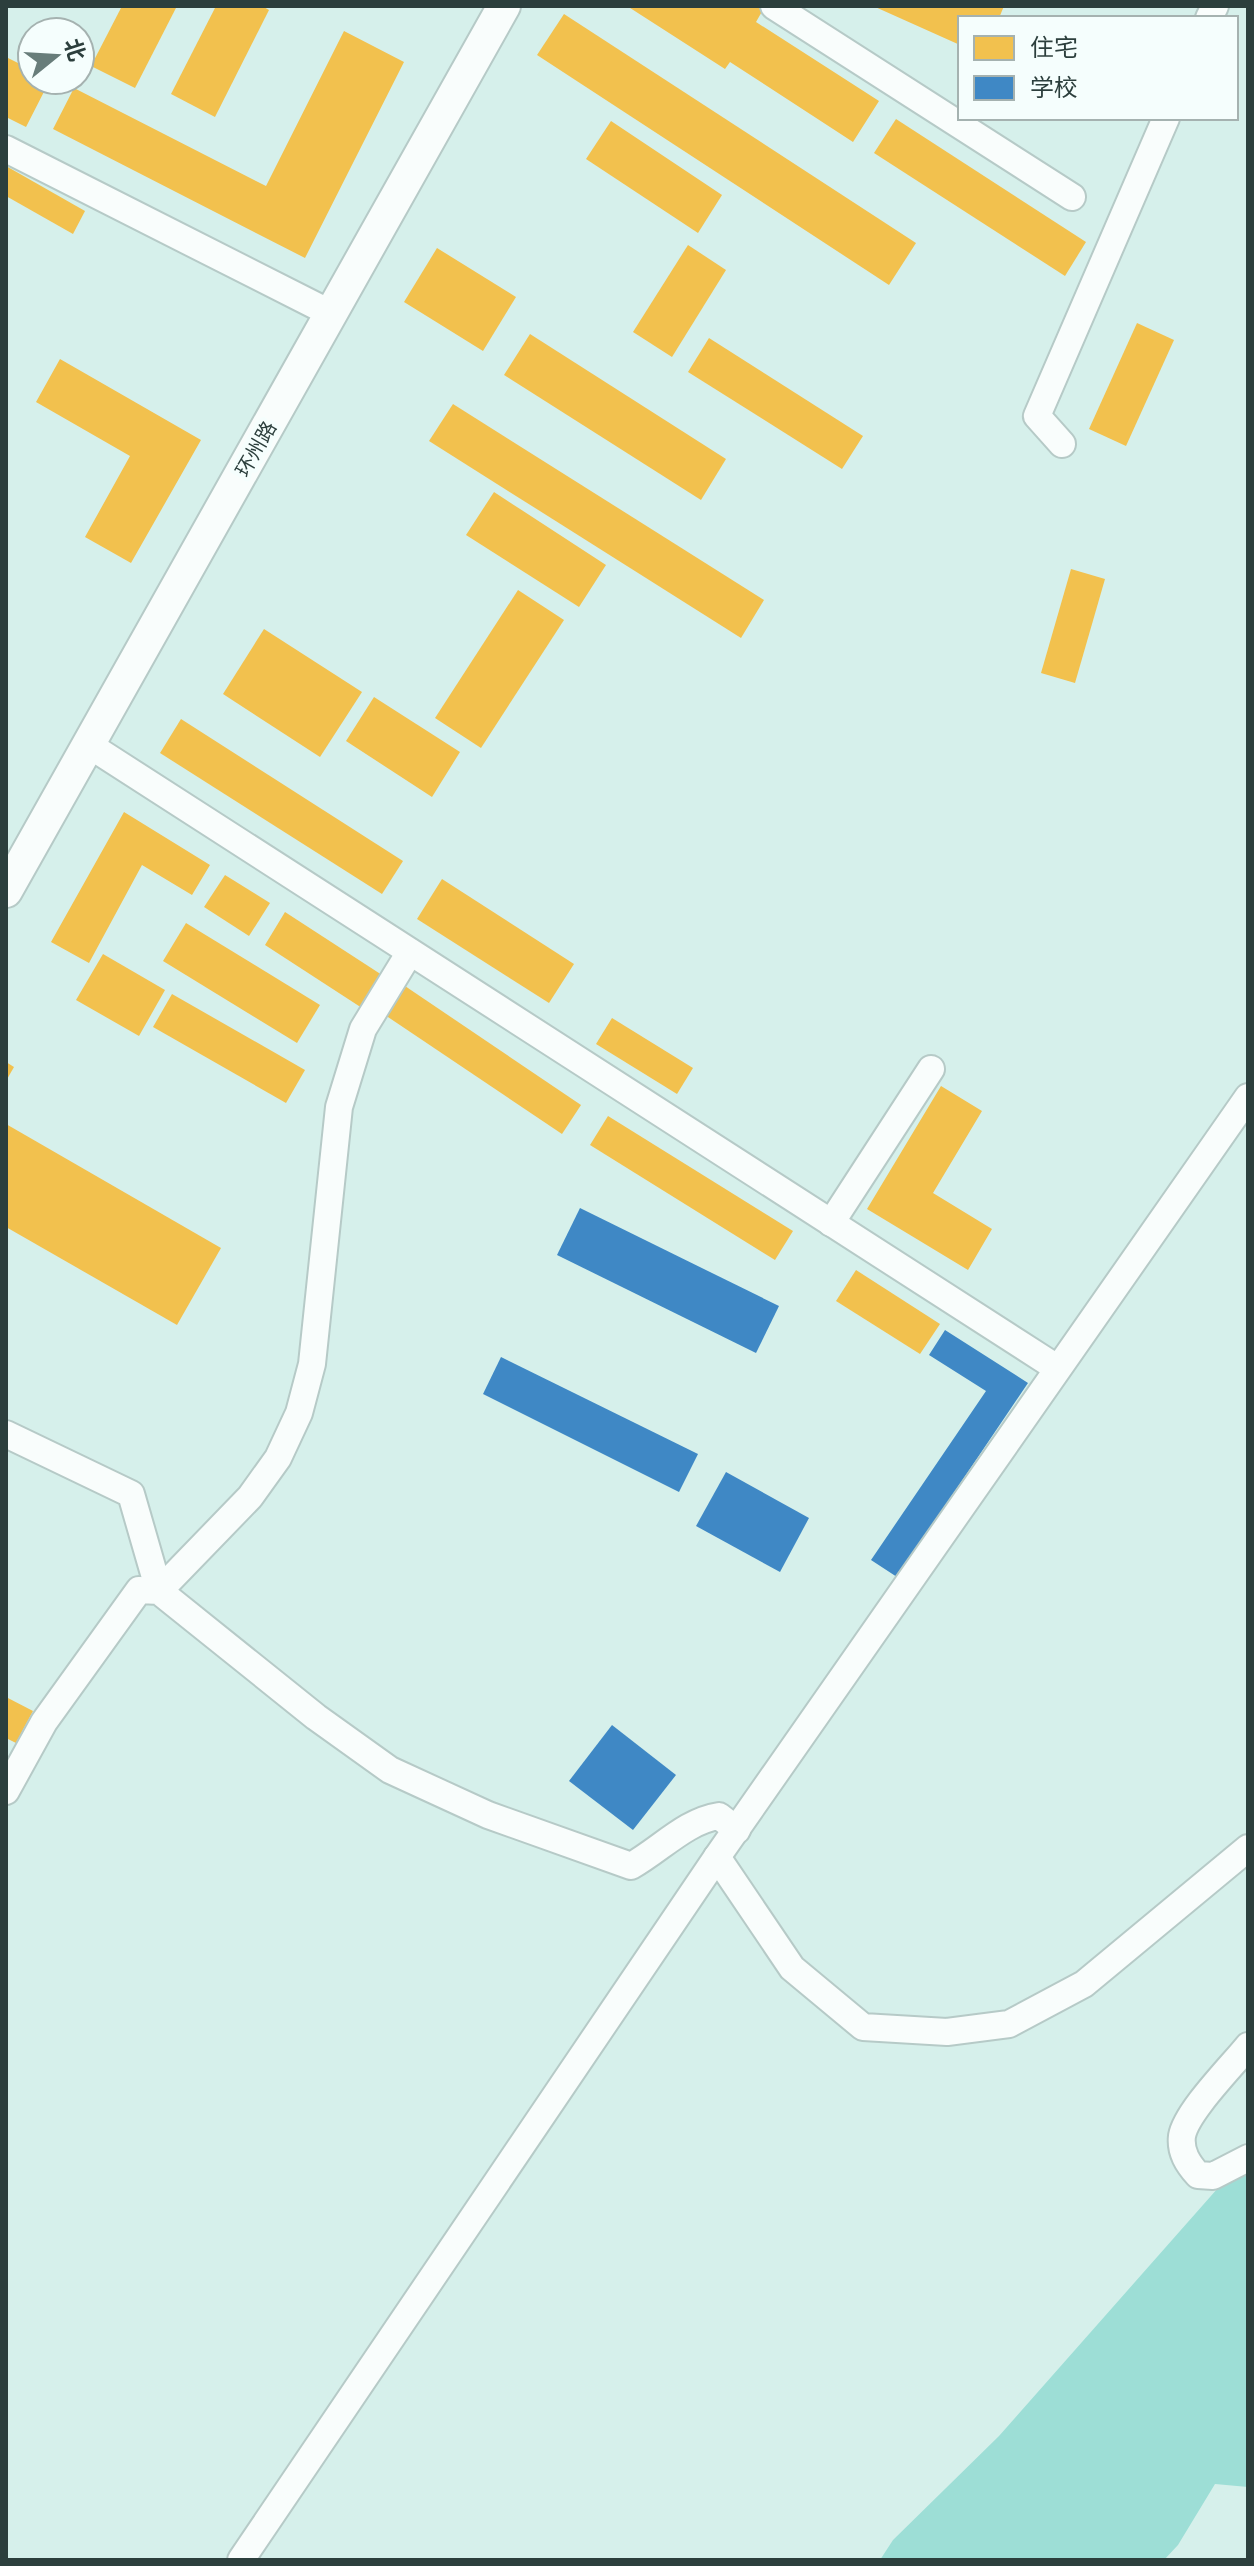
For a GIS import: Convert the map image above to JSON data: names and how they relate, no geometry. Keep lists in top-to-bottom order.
{
  "streets": {
    "main road": ["环州路"]
  },
  "legend": ["住宅", "学校"],
  "north": "right"
}
